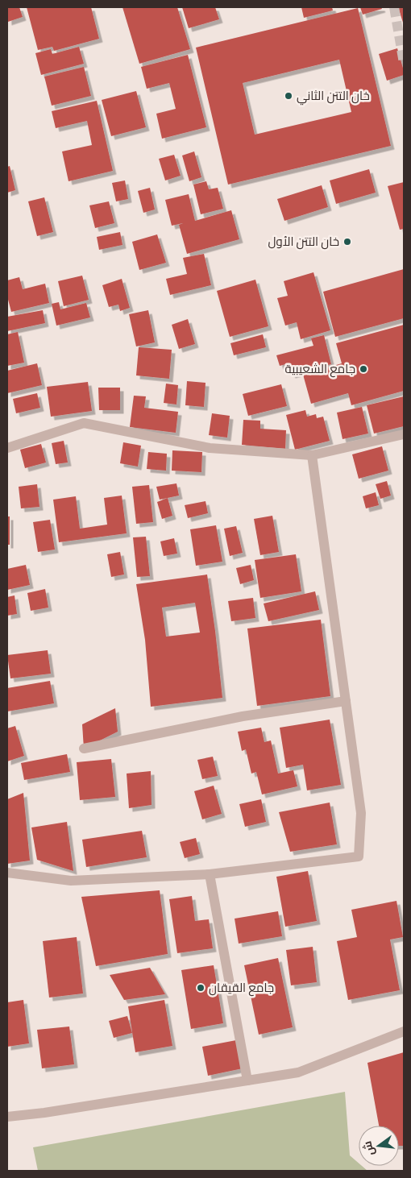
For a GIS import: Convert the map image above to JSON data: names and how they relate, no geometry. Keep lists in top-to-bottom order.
{
  "places": [
    "خان التتن الثاني",
    "خان التتن الأول",
    "جامع الشعيبية",
    "جامع القيقان"
  ],
  "north": "left"
}
